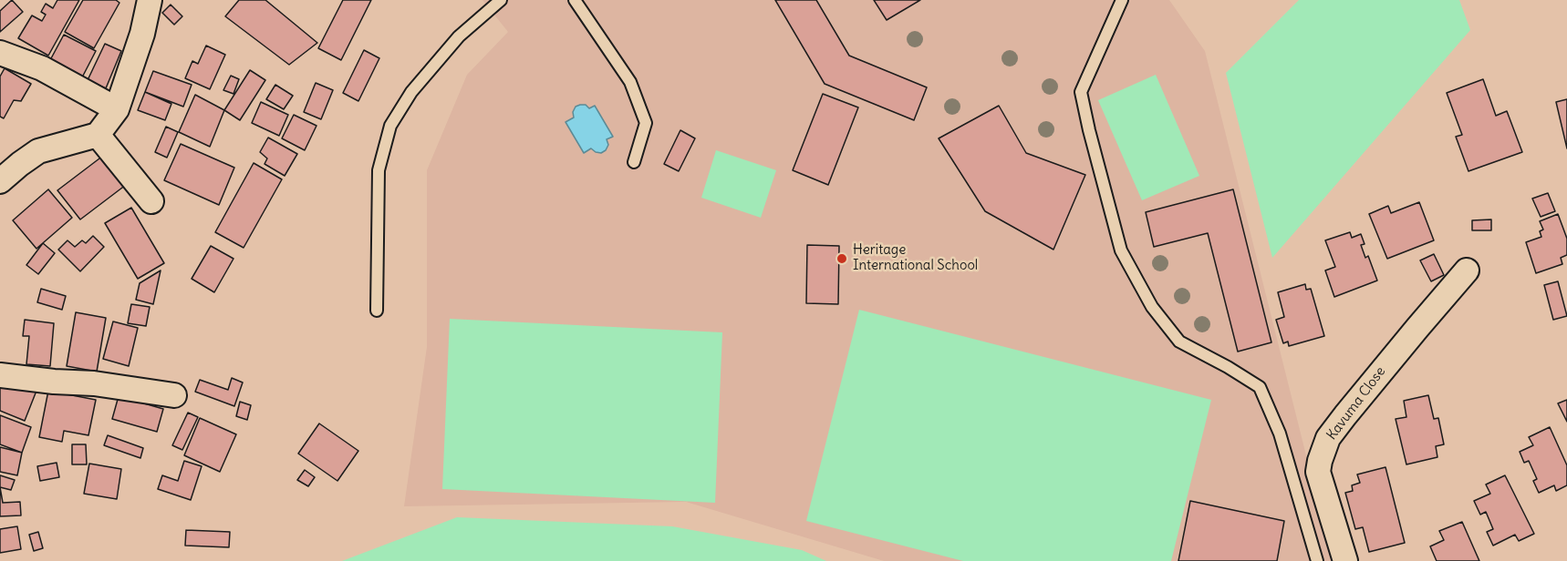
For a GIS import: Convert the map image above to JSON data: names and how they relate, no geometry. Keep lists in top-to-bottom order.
{
  "streets": {
    "street": ["Kavuma Close"]
  },
  "places": ["Heritage International School"]
}
